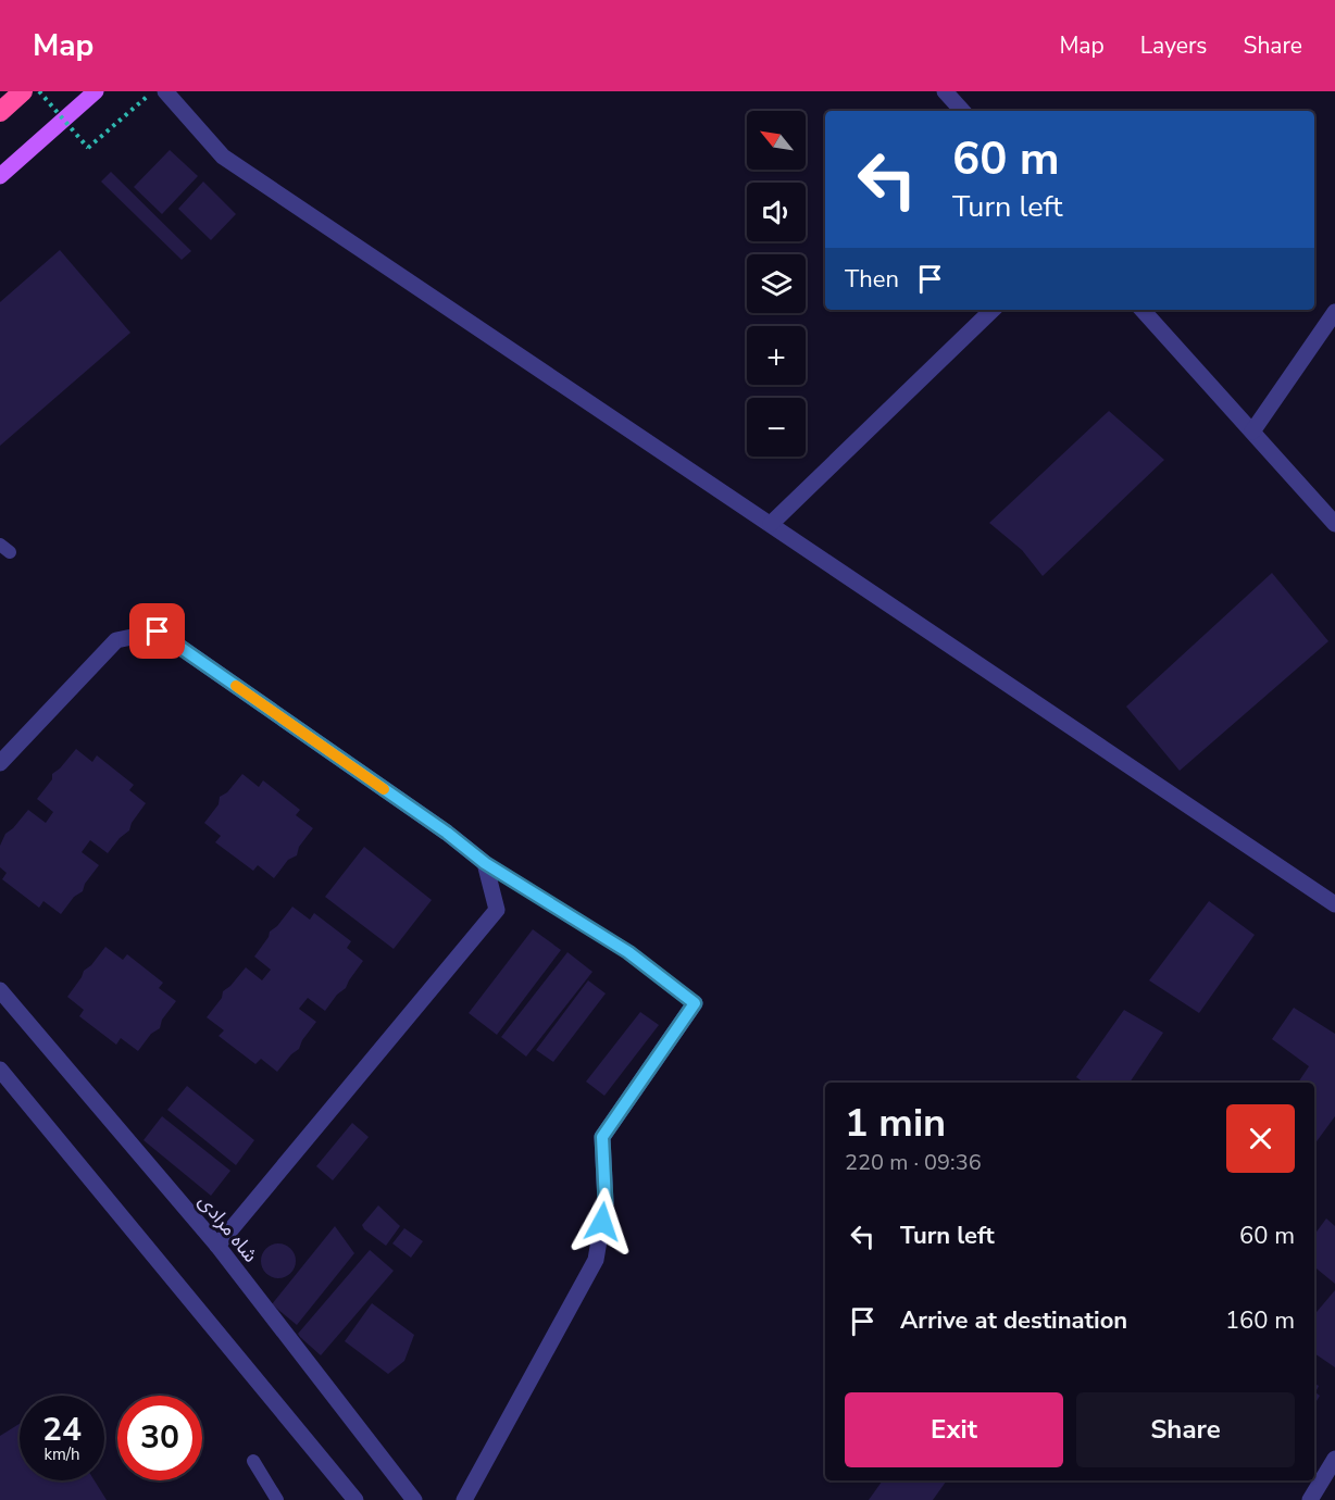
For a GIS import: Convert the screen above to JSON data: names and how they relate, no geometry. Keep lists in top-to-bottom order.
{
  "streets": {
    "street": ["شاه مرادی"]
  },
  "north": "top left",
  "page": {
    "header": "Map",
    "nav": ["Map", "Layers", "Share"],
    "map_buttons": ["+", "−"],
    "turn": ["60 m", "Turn left"],
    "then": "Then",
    "heading": ["1 min", "220 m · 09:36"],
    "list": [
      {
        "name": "Turn left",
        "value": "60 m"
      },
      {
        "name": "Arrive at destination",
        "value": "160 m"
      }
    ],
    "buttons": ["Exit", "Share"],
    "speed": "24 km/h",
    "limit": "30"
  }
}
